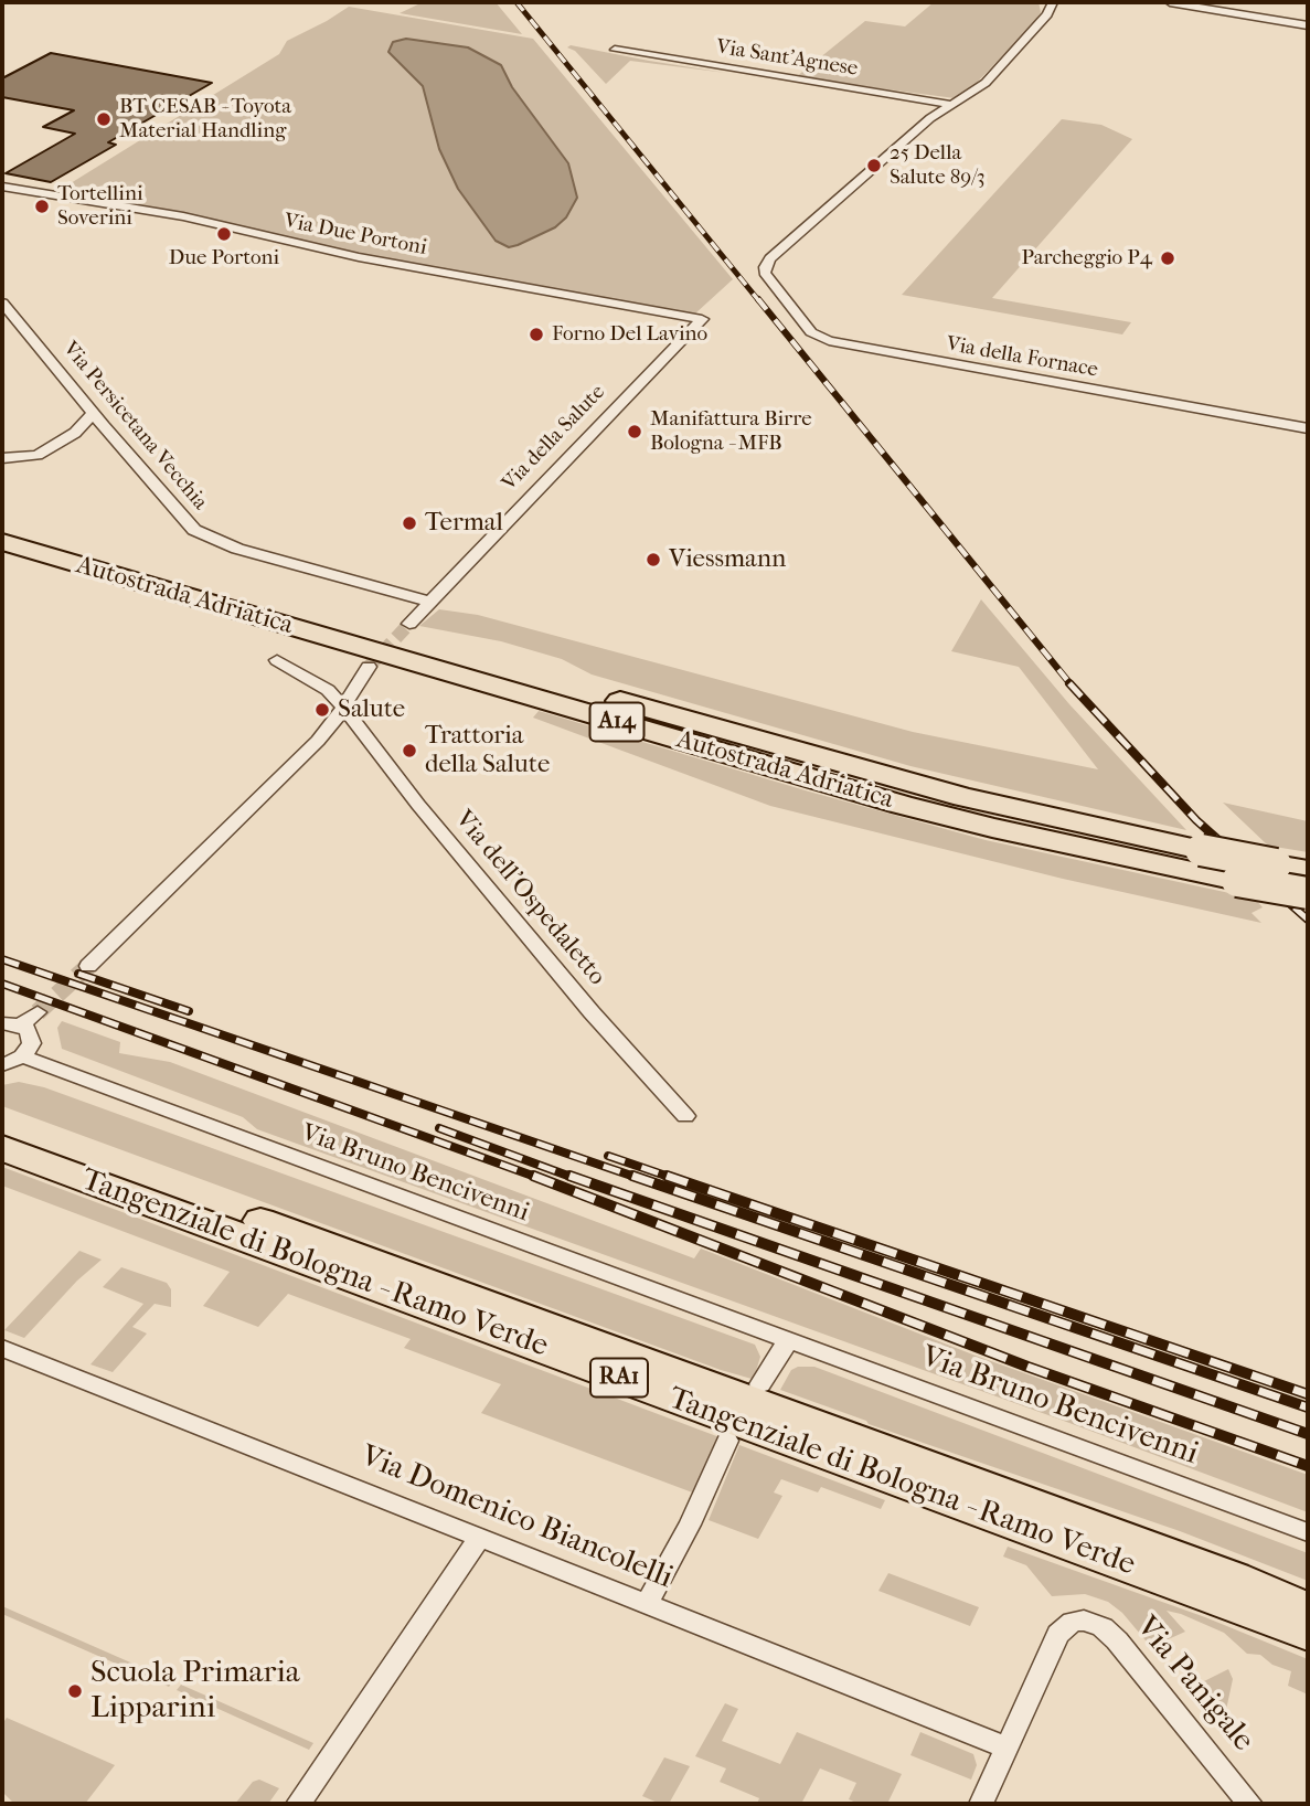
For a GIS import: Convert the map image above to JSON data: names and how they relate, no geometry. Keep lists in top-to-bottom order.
{
  "streets": {
    "highway": [
      "Autostrada Adriatica",
      "A14",
      "Tangenziale di Bologna - Ramo Verde",
      "RA1"
    ],
    "street": [
      "Via Sant'Agnese",
      "Via Due Portoni",
      "Via della Fornace",
      "Via Persicetana Vecchia",
      "Via della Salute",
      "Via dell'Ospedaletto",
      "Via Bruno Bencivenni",
      "Via Domenico Biancolelli",
      "Via Panigale"
    ]
  },
  "crossings": [
    ["Via Sant'Agnese", "Via della Fornace"],
    ["Via Due Portoni", "Via della Salute"],
    ["Via Persicetana Vecchia", "Via della Salute"],
    ["Tangenziale di Bologna - Ramo Verde", "RA1"],
    ["Via Domenico Biancolelli", "Via Panigale"]
  ],
  "places": [
    "BT CESAB - Toyota Material Handling",
    "25 Della Salute 89/3",
    "Tortellini Soverini",
    "Due Portoni",
    "Parcheggio P4",
    "Forno Del Lavino",
    "Manifattura Birre Bologna - MFB",
    "Termal",
    "Viessmann",
    "Salute",
    "Trattoria della Salute",
    "Scuola Primaria Lipparini"
  ]
}
